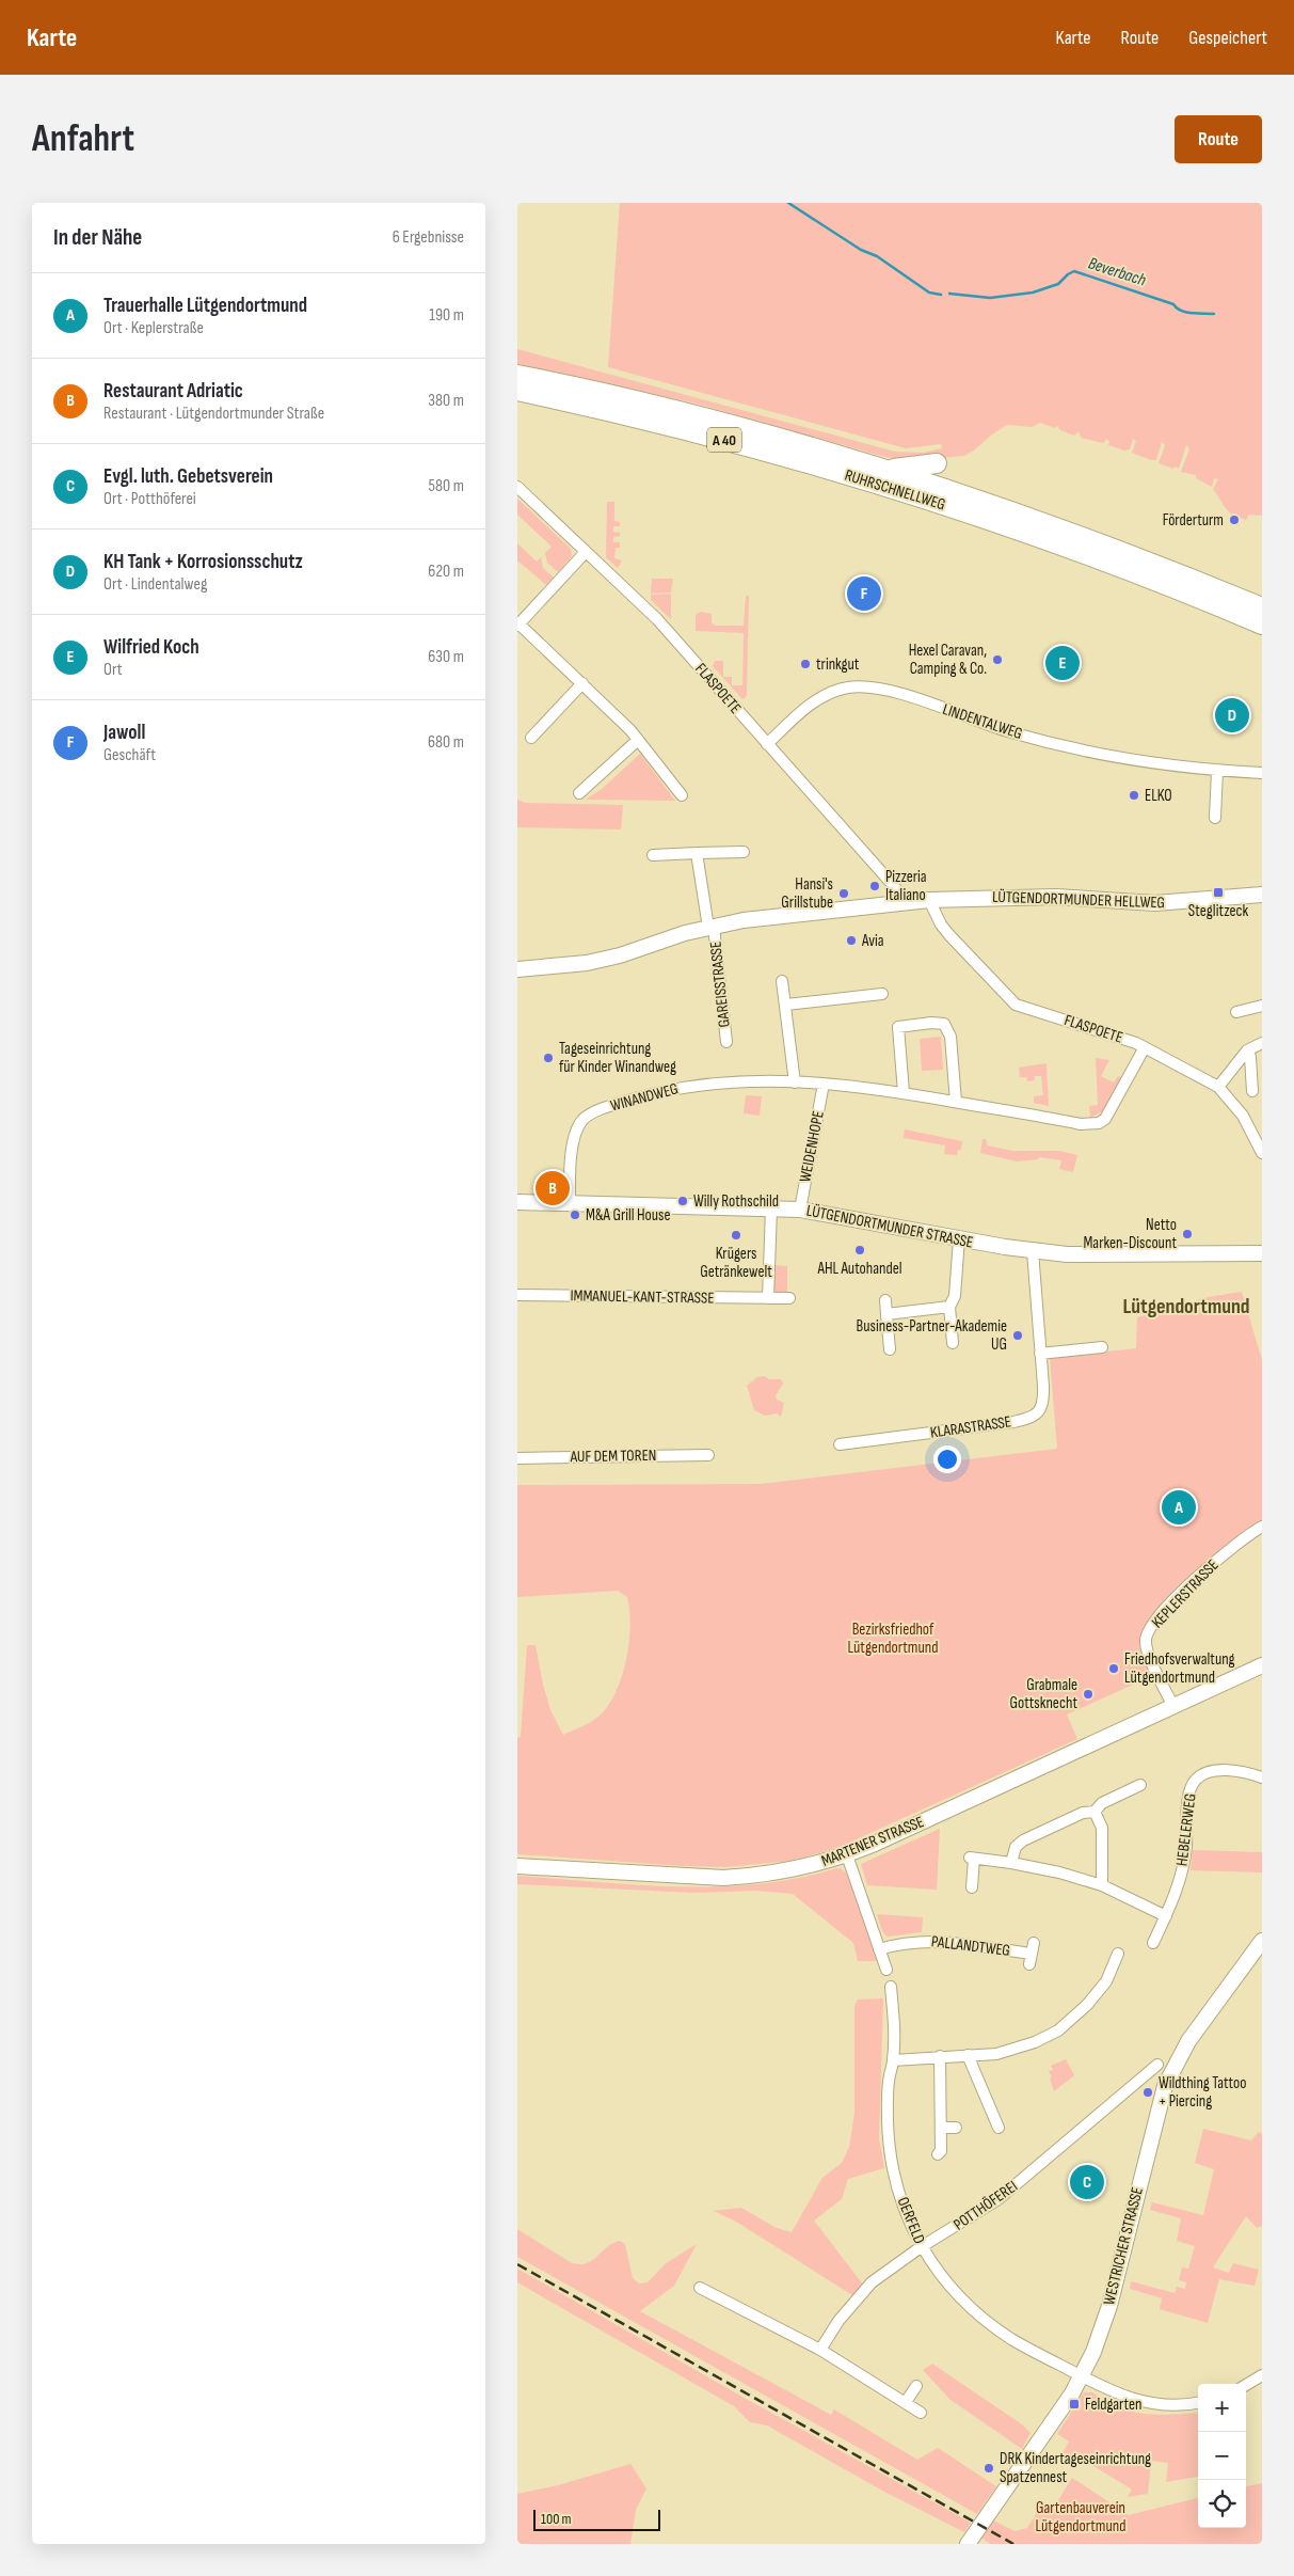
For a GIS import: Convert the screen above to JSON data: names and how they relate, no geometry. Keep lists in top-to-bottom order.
{
  "streets": {
    "highway": ["A 40", "RUHRSCHNELLWEG"],
    "street": [
      "FLASPOETE",
      "LINDENTALWEG",
      "LÜTGENDORTMUNDER HELLWEG",
      "GAREISSTRASSE",
      "WINANDWEG",
      "WEIDENHOPE",
      "LÜTGENDORTMUNDER STRASSE",
      "IMMANUEL-KANT-STRASSE",
      "KLARASTRASSE",
      "AUF DEM TOREN",
      "KEPLERSTRASSE",
      "HEBELERWEG",
      "MARTENER STRASSE",
      "PALLANDTWEG",
      "POTTHÖFEREI",
      "OERFELD",
      "WESTRICHER STRASSE"
    ]
  },
  "crossings": [
    ["FLASPOETE", "LINDENTALWEG"],
    ["FLASPOETE", "LÜTGENDORTMUNDER HELLWEG"],
    ["FLASPOETE", "WINANDWEG"],
    ["LÜTGENDORTMUNDER HELLWEG", "GAREISSTRASSE"],
    ["WINANDWEG", "WEIDENHOPE"],
    ["WINANDWEG", "LÜTGENDORTMUNDER STRASSE"],
    ["WEIDENHOPE", "LÜTGENDORTMUNDER STRASSE"],
    ["LÜTGENDORTMUNDER STRASSE", "KLARASTRASSE"],
    ["KEPLERSTRASSE", "MARTENER STRASSE"],
    ["POTTHÖFEREI", "OERFELD"],
    ["OERFELD", "WESTRICHER STRASSE"]
  ],
  "districts": ["Lütgendortmund"],
  "water": ["Beverbach"],
  "parks": ["Bezirksfriedhof Lütgendortmund", "Gartenbauverein Lütgendortmund"],
  "places": {
    "other": [
      "Förderturm",
      "Hexel Caravan, Camping & Co.",
      "trinkgut",
      "ELKO",
      "Pizzeria Italiano",
      "Hansi's Grillstube",
      "Avia",
      "Tageseinrichtung für Kinder Winandweg",
      "Willy Rothschild",
      "M&A Grill House",
      "Netto Marken-Discount",
      "Krügers Getränkewelt",
      "AHL Autohandel",
      "Business-Partner-Akademie UG",
      "Friedhofsverwaltung Lütgendortmund",
      "Grabmale Gottsknecht",
      "Wildthing Tattoo + Piercing",
      "DRK Kindertageseinrichtung Spatzennest"
    ],
    "transit": ["Steglitzeck", "Feldgarten"]
  },
  "scale_bar": "100 m",
  "page": {
    "header": "Karte",
    "nav": ["Karte", "Route", "Gespeichert"],
    "buttons": "Route",
    "title": "Anfahrt",
    "heading": ["In der Nähe", "6 Ergebnisse"],
    "list": [
      {
        "mark": "A",
        "name": "Trauerhalle Lütgendortmund",
        "note": "Ort · Keplerstraße",
        "value": "190 m"
      },
      {
        "mark": "B",
        "name": "Restaurant Adriatic",
        "note": "Restaurant · Lütgendortmunder Straße",
        "value": "380 m"
      },
      {
        "mark": "C",
        "name": "Evgl. luth. Gebetsverein",
        "note": "Ort · Potthöferei",
        "value": "580 m"
      },
      {
        "mark": "D",
        "name": "KH Tank + Korrosionsschutz",
        "note": "Ort · Lindentalweg",
        "value": "620 m"
      },
      {
        "mark": "E",
        "name": "Wilfried Koch",
        "note": "Ort",
        "value": "630 m"
      },
      {
        "mark": "F",
        "name": "Jawoll",
        "note": "Geschäft",
        "value": "680 m"
      }
    ],
    "pins": [
      "F",
      "E",
      "D",
      "B",
      "A",
      "C"
    ],
    "map_buttons": ["+", "−"],
    "scale": "100 m"
  }
}
